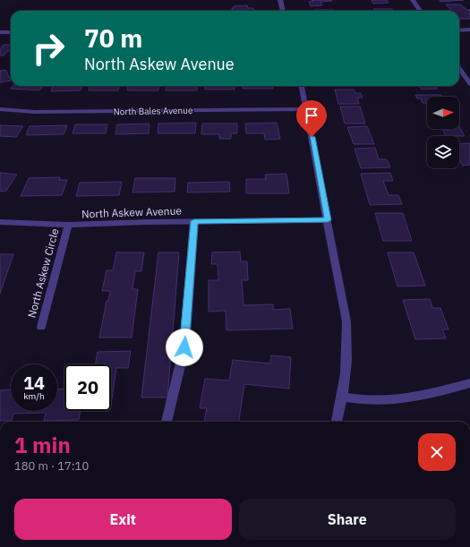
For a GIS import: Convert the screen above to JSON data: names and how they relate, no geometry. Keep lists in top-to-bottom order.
{
  "streets": {
    "street": ["North Bales Avenue", "North Askew Avenue", "North Askew Circle"]
  },
  "crossings": [
    ["North Askew Avenue", "North Askew Circle"]
  ],
  "north": "right",
  "page": {
    "turn": ["70 m", "North Askew Avenue"],
    "speed": "14 km/h",
    "limit": "20",
    "heading": ["1 min", "180 m · 17:10"],
    "buttons": ["Exit", "Share"]
  }
}
